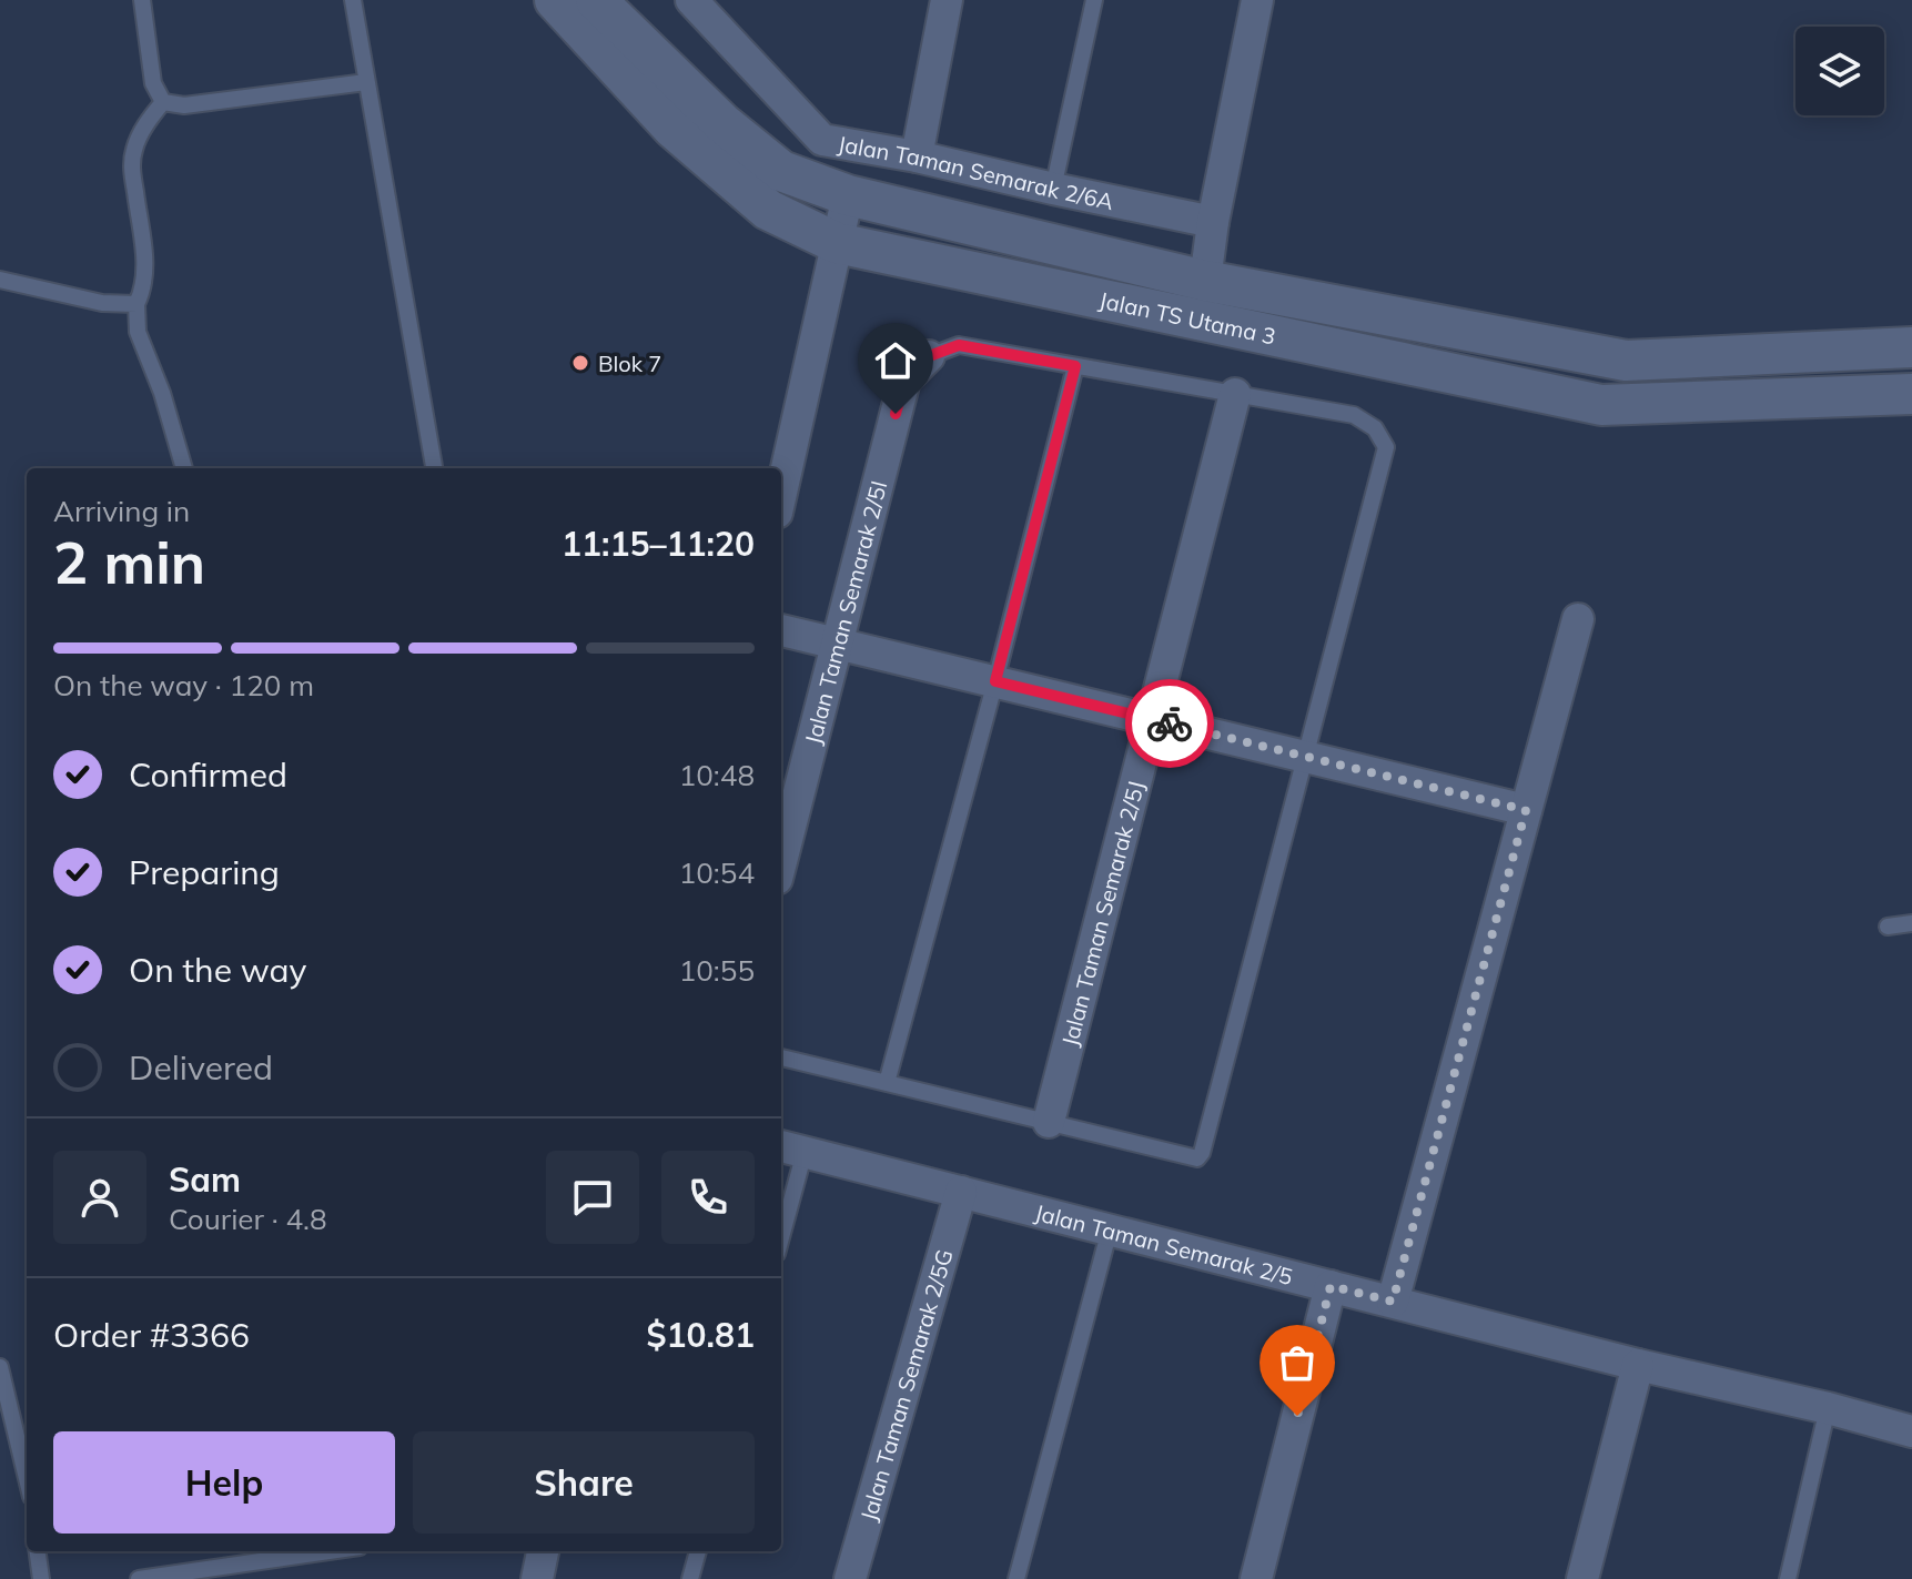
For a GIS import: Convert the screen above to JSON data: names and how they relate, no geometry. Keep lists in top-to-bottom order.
{
  "streets": {
    "street": [
      "Jalan Taman Semarak 2/6A",
      "Jalan TS Utama 3",
      "Jalan Taman Semarak 2/5I",
      "Jalan Taman Semarak 2/5J",
      "Jalan Taman Semarak 2/5",
      "Jalan Taman Semarak 2/5G"
    ]
  },
  "crossings": [
    ["Jalan Taman Semarak 2/5", "Jalan Taman Semarak 2/5G"]
  ],
  "places": ["Blok 7"],
  "page": {
    "heading": ["2 min", "Arriving in", "11:15–11:20"],
    "panel": [
      "Sam",
      "Courier · 4.8",
      "Order #3366",
      "$10.81"
    ],
    "bar": "On the way · 120 m",
    "list": [
      ["Confirmed", "10:48"],
      ["Preparing", "10:54"],
      ["On the way", "10:55"],
      "Delivered"
    ],
    "buttons": ["Help", "Share"]
  }
}
